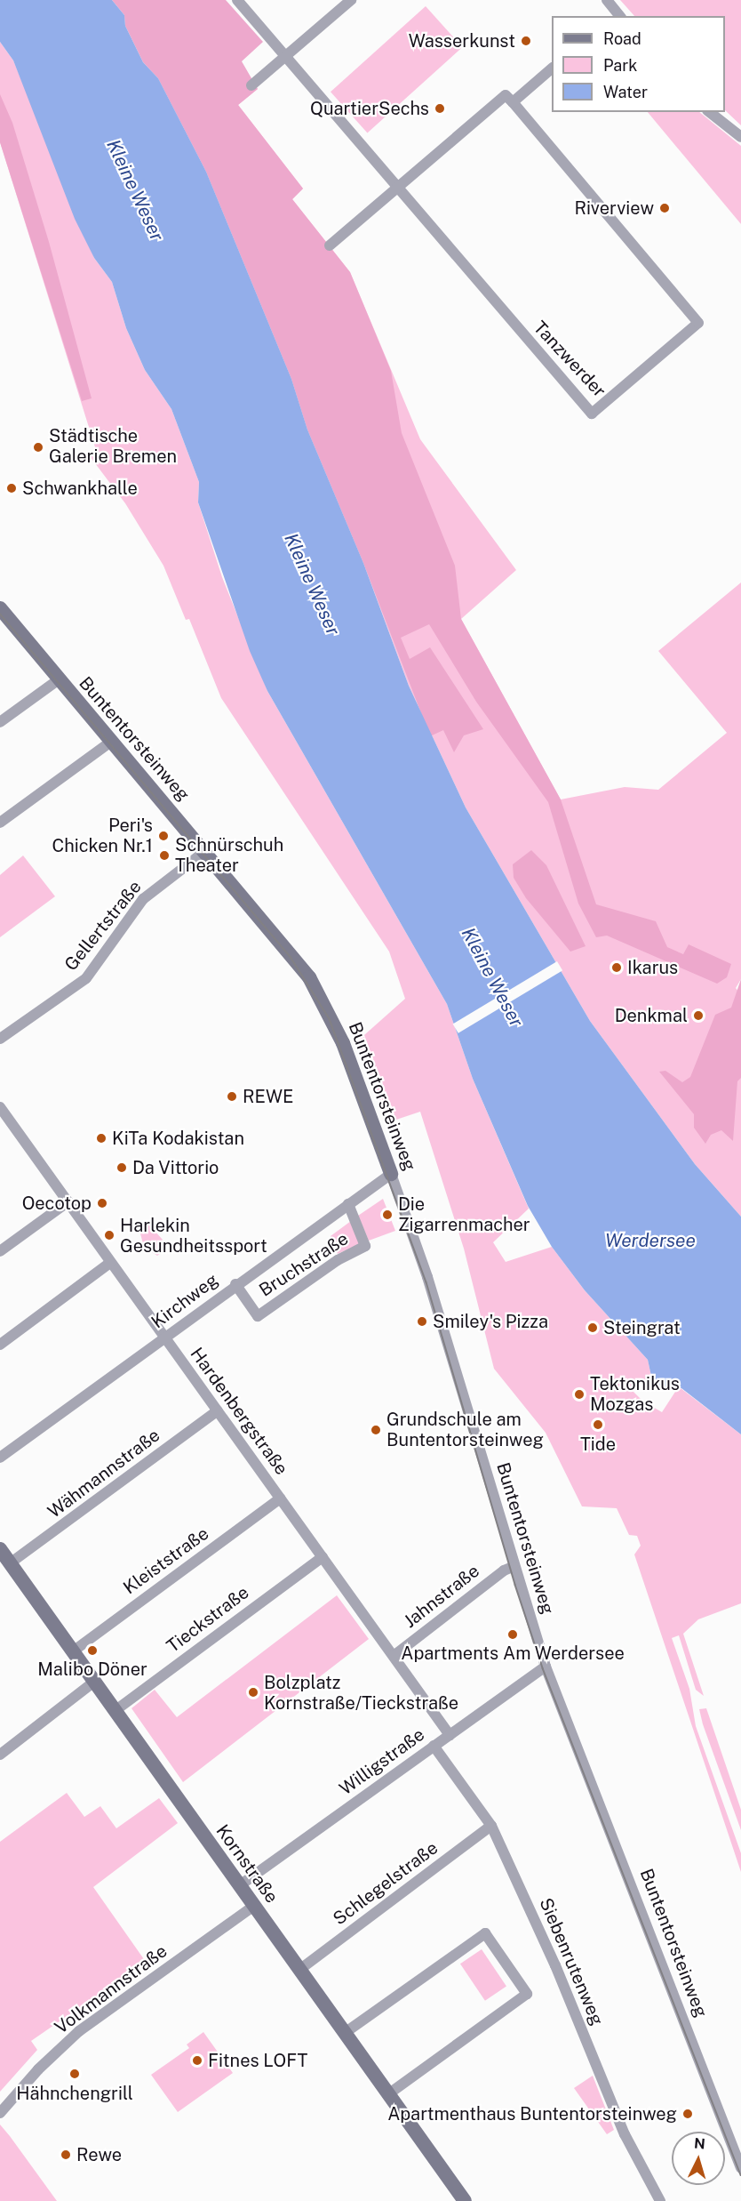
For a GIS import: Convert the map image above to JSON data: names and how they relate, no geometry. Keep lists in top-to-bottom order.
{
  "streets": {
    "street": [
      "Tanzwerder",
      "Buntentorsteinweg",
      "Gellertstraße",
      "Bruchstraße",
      "Kirchweg",
      "Hardenbergstraße",
      "Wähmannstraße",
      "Kleiststraße",
      "Jahnstraße",
      "Tieckstraße",
      "Willigstraße",
      "Kornstraße",
      "Schlegelstraße",
      "Siebenrutenweg",
      "Volkmannstraße"
    ]
  },
  "crossings": [
    ["Buntentorsteinweg", "Gellertstraße"],
    ["Buntentorsteinweg", "Kirchweg"],
    ["Buntentorsteinweg", "Jahnstraße"],
    ["Buntentorsteinweg", "Willigstraße"],
    ["Bruchstraße", "Kirchweg"],
    ["Kirchweg", "Hardenbergstraße"],
    ["Hardenbergstraße", "Wähmannstraße"],
    ["Hardenbergstraße", "Kleiststraße"],
    ["Hardenbergstraße", "Jahnstraße"],
    ["Hardenbergstraße", "Tieckstraße"],
    ["Hardenbergstraße", "Willigstraße"],
    ["Wähmannstraße", "Kornstraße"],
    ["Kleiststraße", "Kornstraße"],
    ["Tieckstraße", "Kornstraße"],
    ["Willigstraße", "Kornstraße"],
    ["Willigstraße", "Siebenrutenweg"],
    ["Kornstraße", "Schlegelstraße"],
    ["Kornstraße", "Volkmannstraße"],
    ["Schlegelstraße", "Siebenrutenweg"]
  ],
  "water": ["Kleine Weser", "Werdersee"],
  "places": [
    "Wasserkunst",
    "QuartierSechs",
    "Riverview",
    "Städtische Galerie Bremen",
    "Schwankhalle",
    "Peri's Chicken Nr.1",
    "Schnürschuh Theater",
    "Ikarus",
    "Denkmal",
    "REWE",
    "KiTa Kodakistan",
    "Da Vittorio",
    "Oecotop",
    "Die Zigarrenmacher",
    "Harlekin Gesundheitssport",
    "Smiley's Pizza",
    "Steingrat",
    "Tektonikus Mozgas",
    "Tide",
    "Grundschule am Buntentorsteinweg",
    "Apartments Am Werdersee",
    "Malibo Döner",
    "Bolzplatz Kornstraße/Tieckstraße",
    "Fitnes LOFT",
    "Hähnchengrill",
    "Apartmenthaus Buntentorsteinweg",
    "Rewe"
  ],
  "legend": ["Road", "Park", "Water"],
  "north": "top"
}
